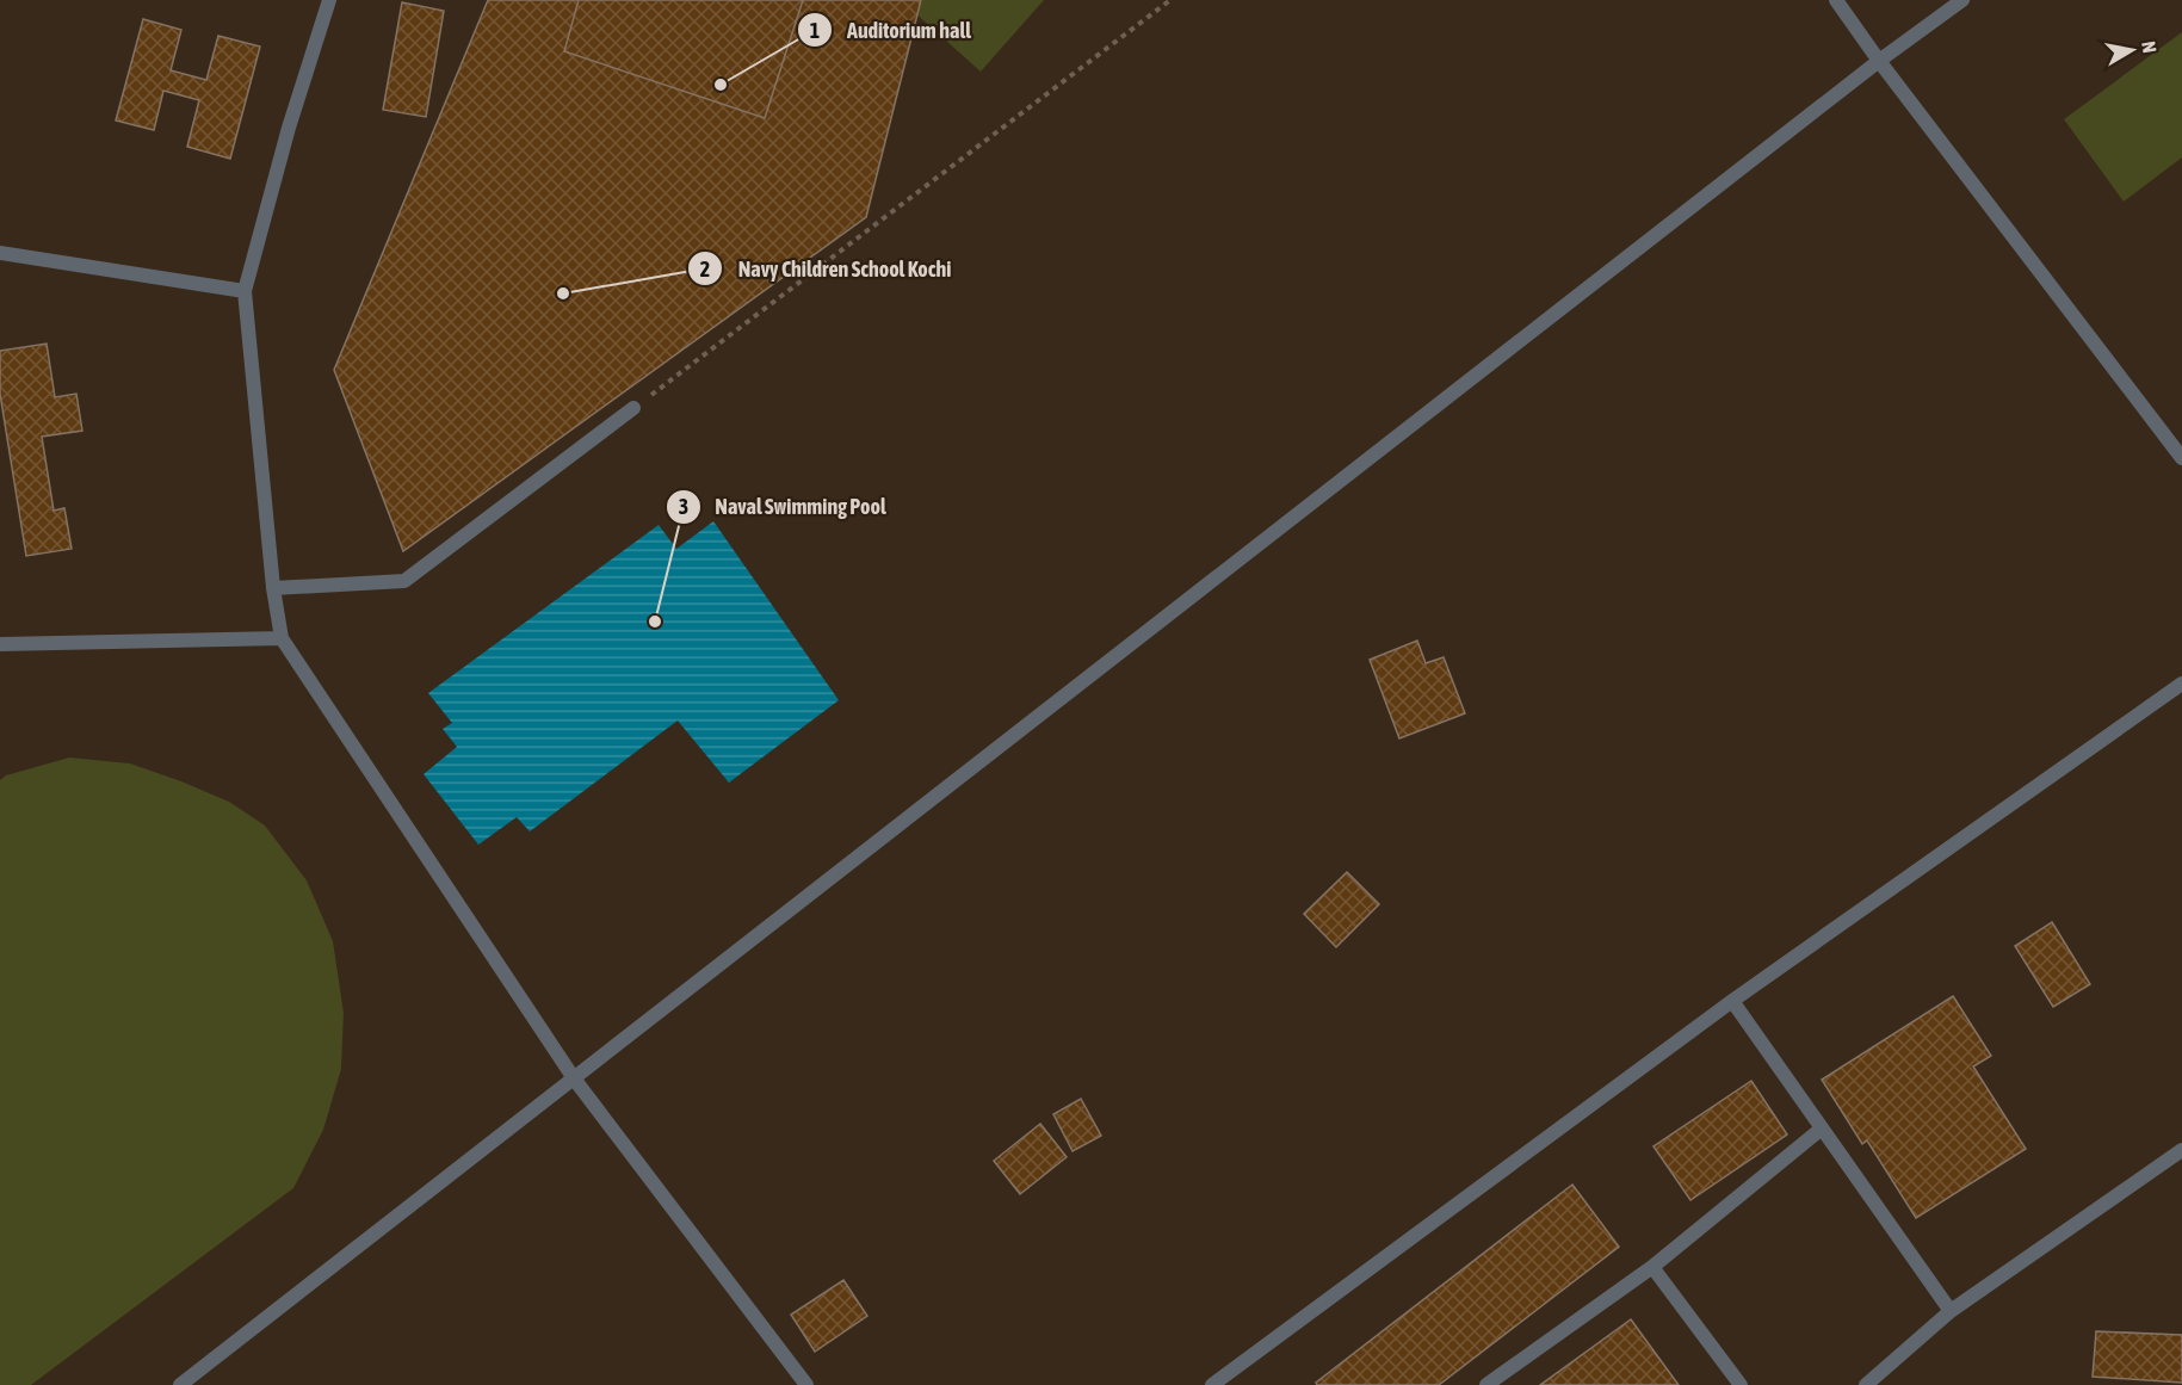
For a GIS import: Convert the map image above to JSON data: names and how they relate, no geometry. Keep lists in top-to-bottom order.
{
  "places": ["Auditorium hall", "Navy Children School Kochi", "Naval Swimming Pool"],
  "north": "right"
}
